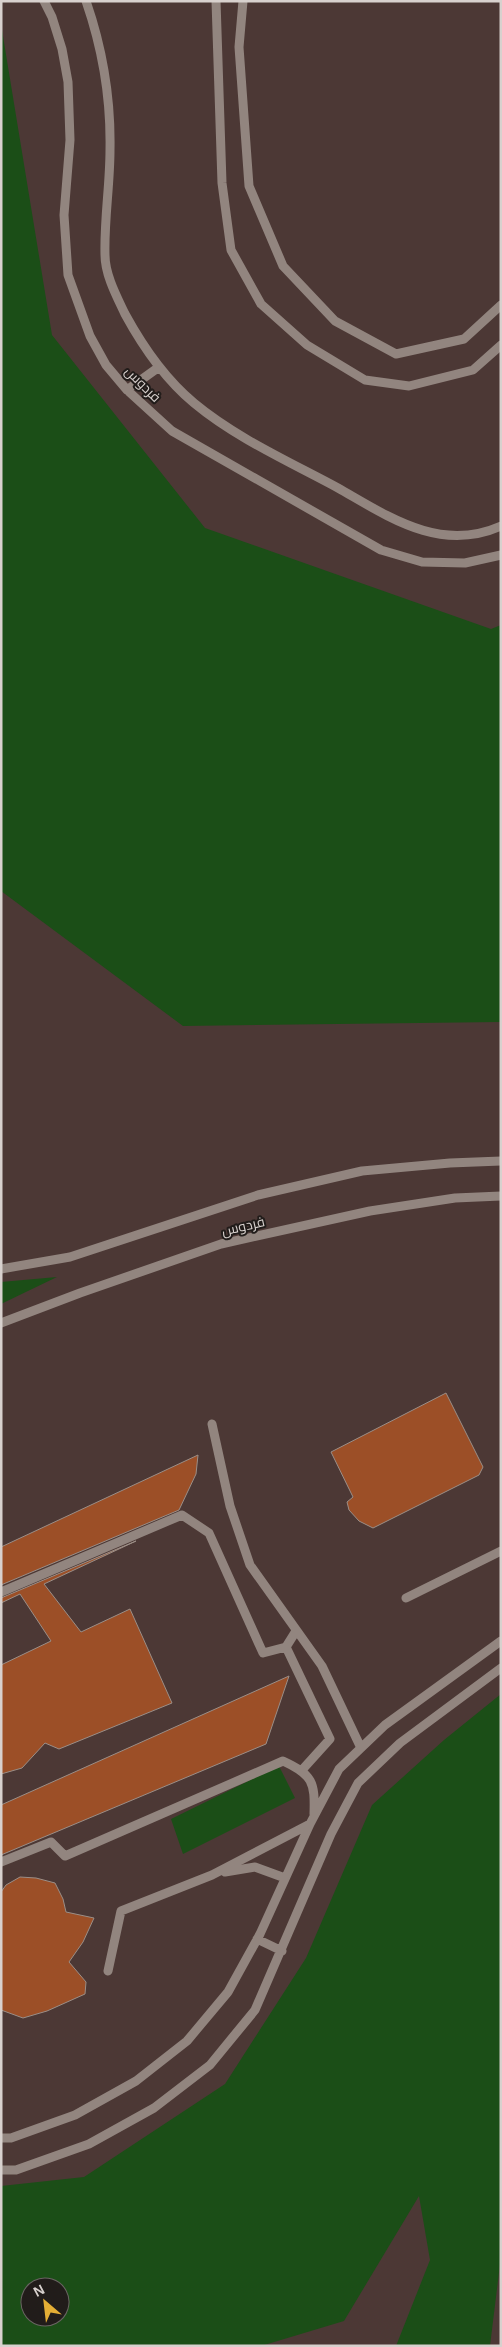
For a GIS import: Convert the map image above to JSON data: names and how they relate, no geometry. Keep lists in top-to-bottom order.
{
  "streets": {
    "lane": ["فردوس"]
  },
  "north": "top left"
}
